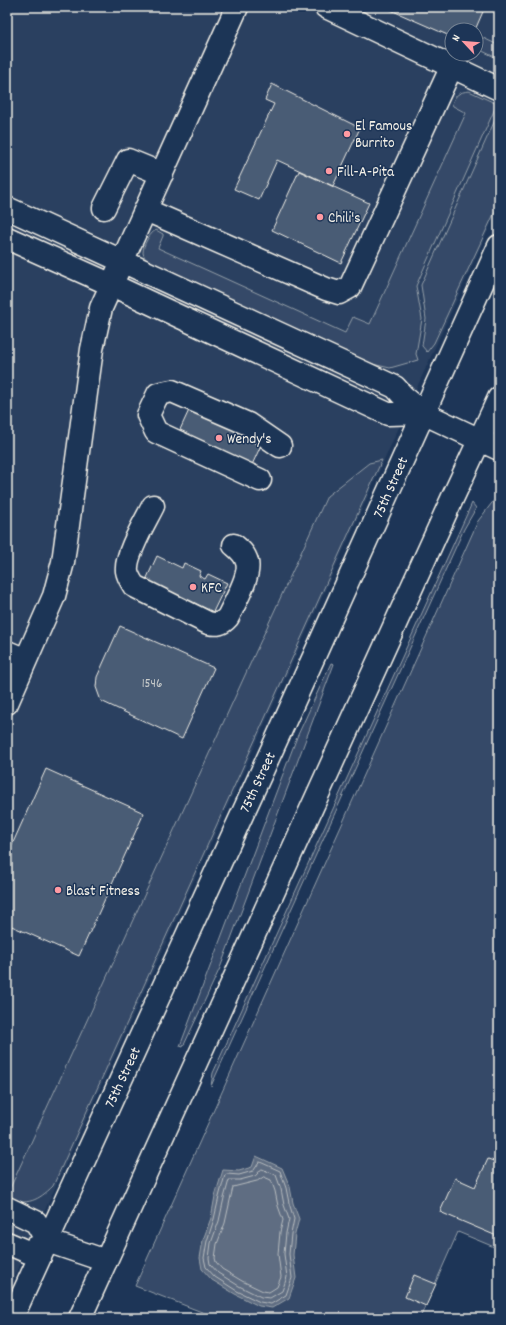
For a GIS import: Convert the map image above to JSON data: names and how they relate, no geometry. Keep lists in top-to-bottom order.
{
  "streets": {
    "main road": ["75th Street"]
  },
  "places": [
    "El Famous Burrito",
    "Fill-A-Pita",
    "Chili's",
    "Wendy's",
    "KFC",
    "Blast Fitness"
  ],
  "house_numbers": ["1546"],
  "north": "top left"
}
